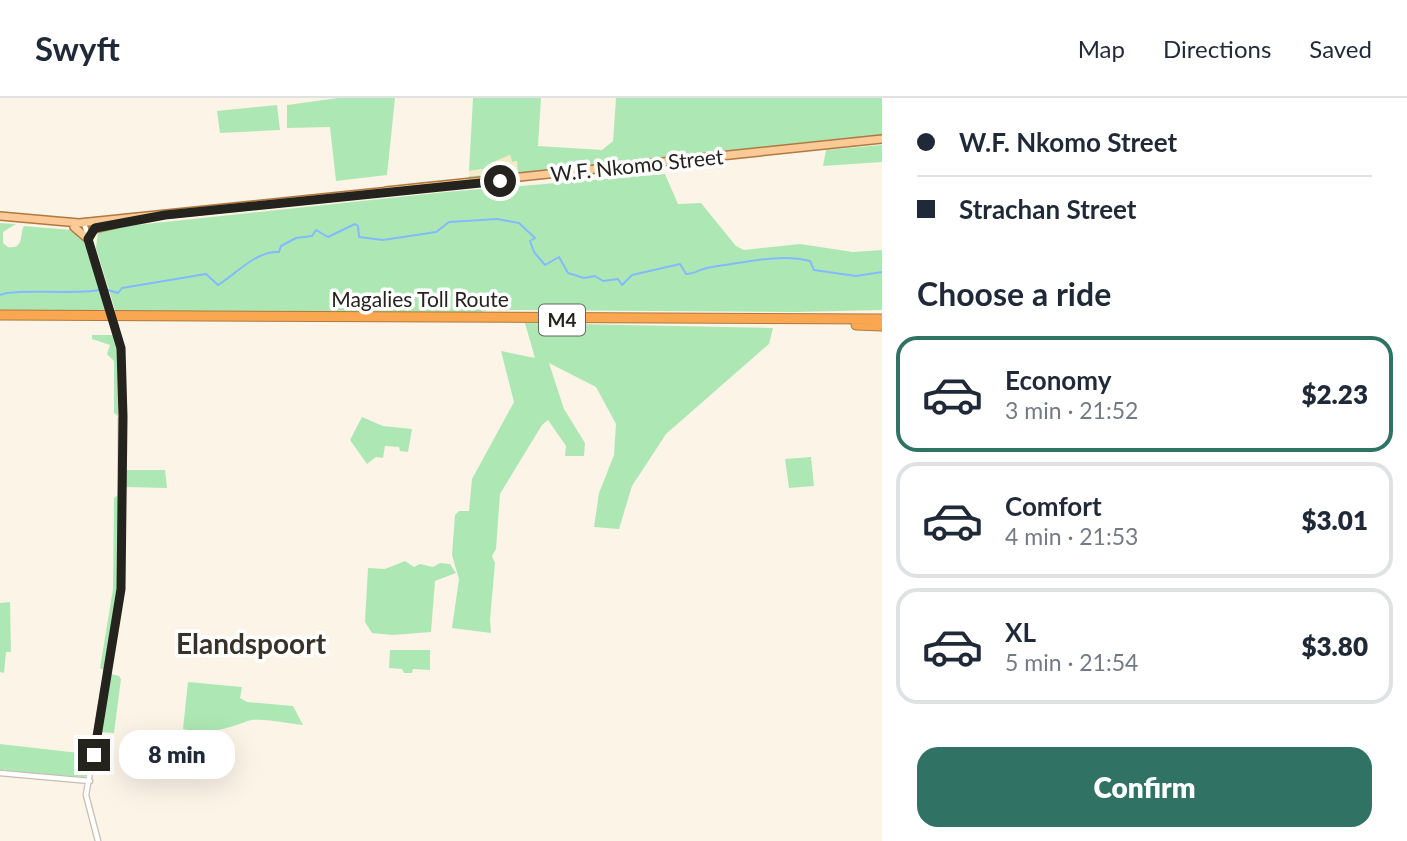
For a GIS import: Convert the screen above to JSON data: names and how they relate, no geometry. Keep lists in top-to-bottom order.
{
  "streets": {
    "highway": ["Magalies Toll Route", "M4"],
    "main road": ["W.F. Nkomo Street"]
  },
  "districts": ["Elandspoort"],
  "page": {
    "header": "Swyft",
    "nav": ["Map", "Directions", "Saved"],
    "banner": ["W.F. Nkomo Street", "Strachan Street"],
    "heading": "Choose a ride",
    "list": [
      {
        "name": "Economy",
        "note": "3 min · 21:52",
        "value": "$2.23"
      },
      {
        "name": "Comfort",
        "note": "4 min · 21:53",
        "value": "$3.01"
      },
      {
        "name": "XL",
        "note": "5 min · 21:54",
        "value": "$3.80"
      }
    ],
    "bubble": "8 min",
    "buttons": "Confirm"
  }
}
